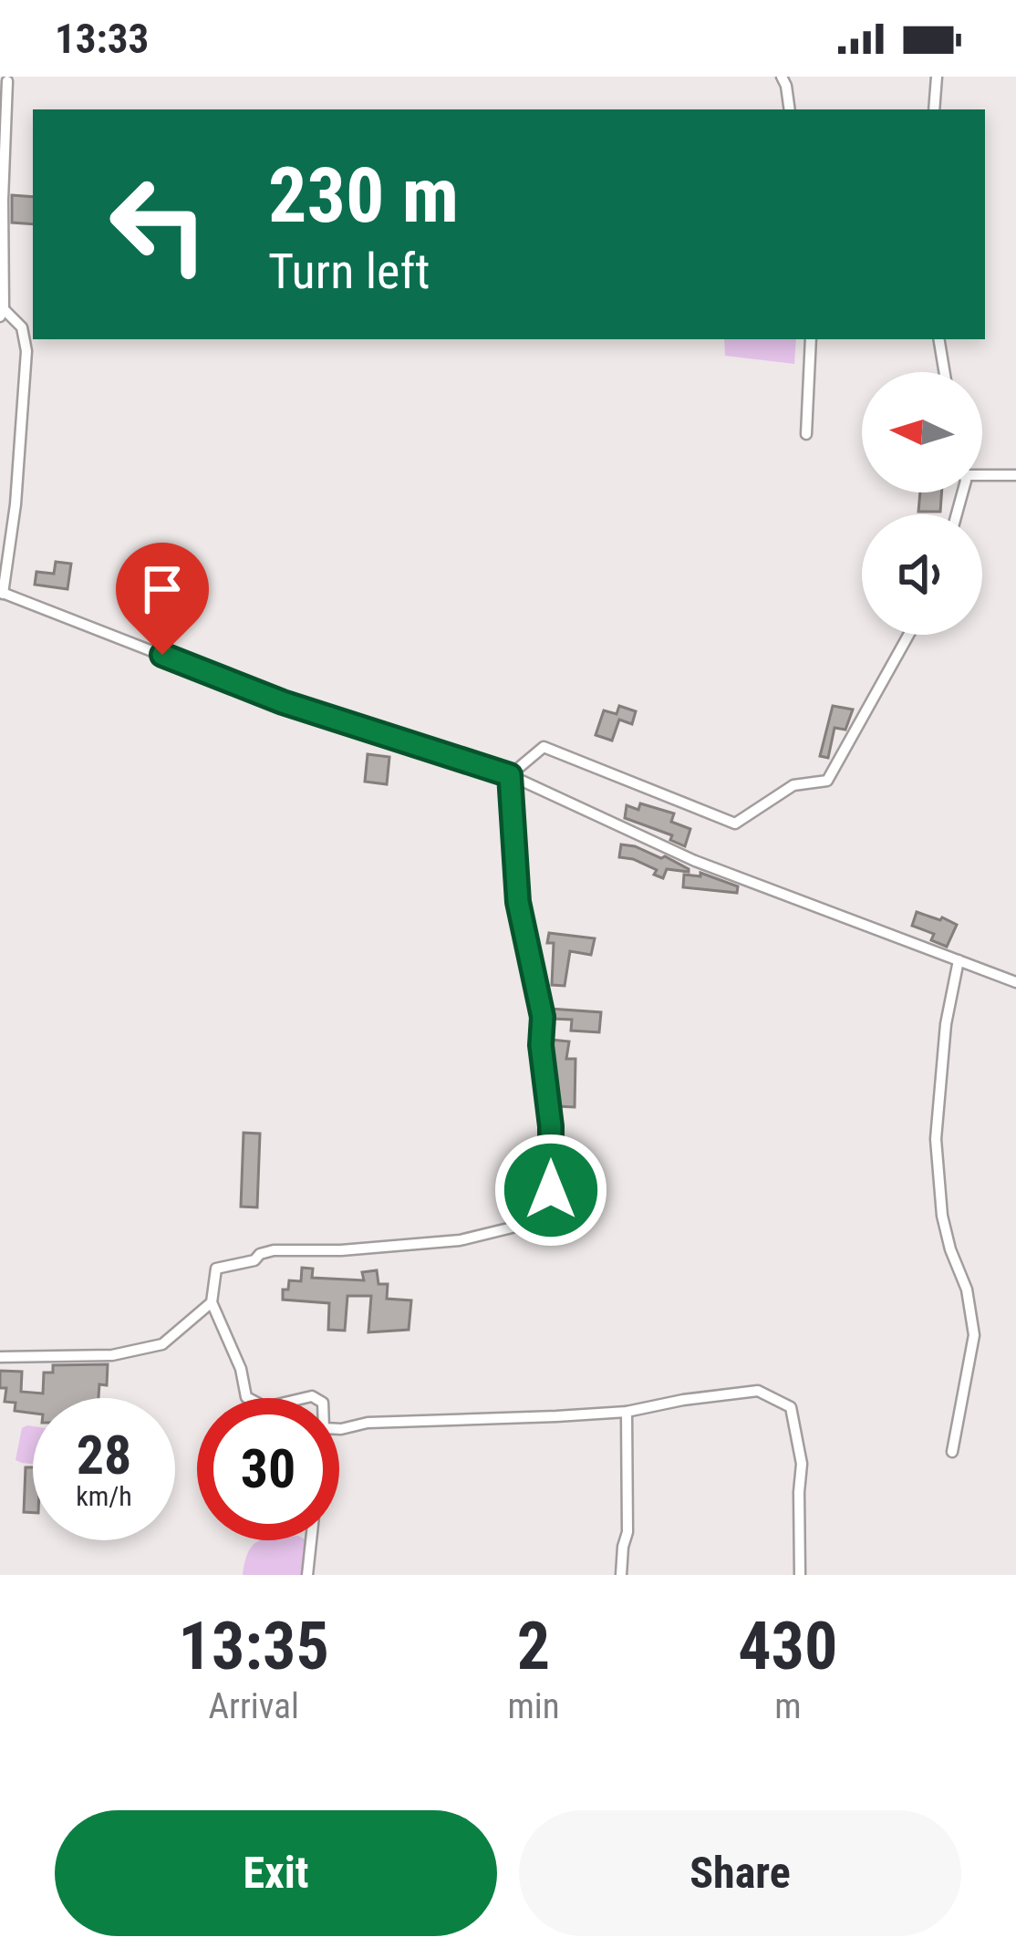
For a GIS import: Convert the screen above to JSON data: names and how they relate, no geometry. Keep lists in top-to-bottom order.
{
  "north": "left",
  "page": {
    "status": "13:33",
    "turn": ["230 m", "Turn left"],
    "speed": "28 km/h",
    "limit": "30",
    "eta": [
      "13:35",
      "Arrival",
      "2",
      "min",
      "430",
      "m"
    ],
    "buttons": ["Exit", "Share"]
  }
}
